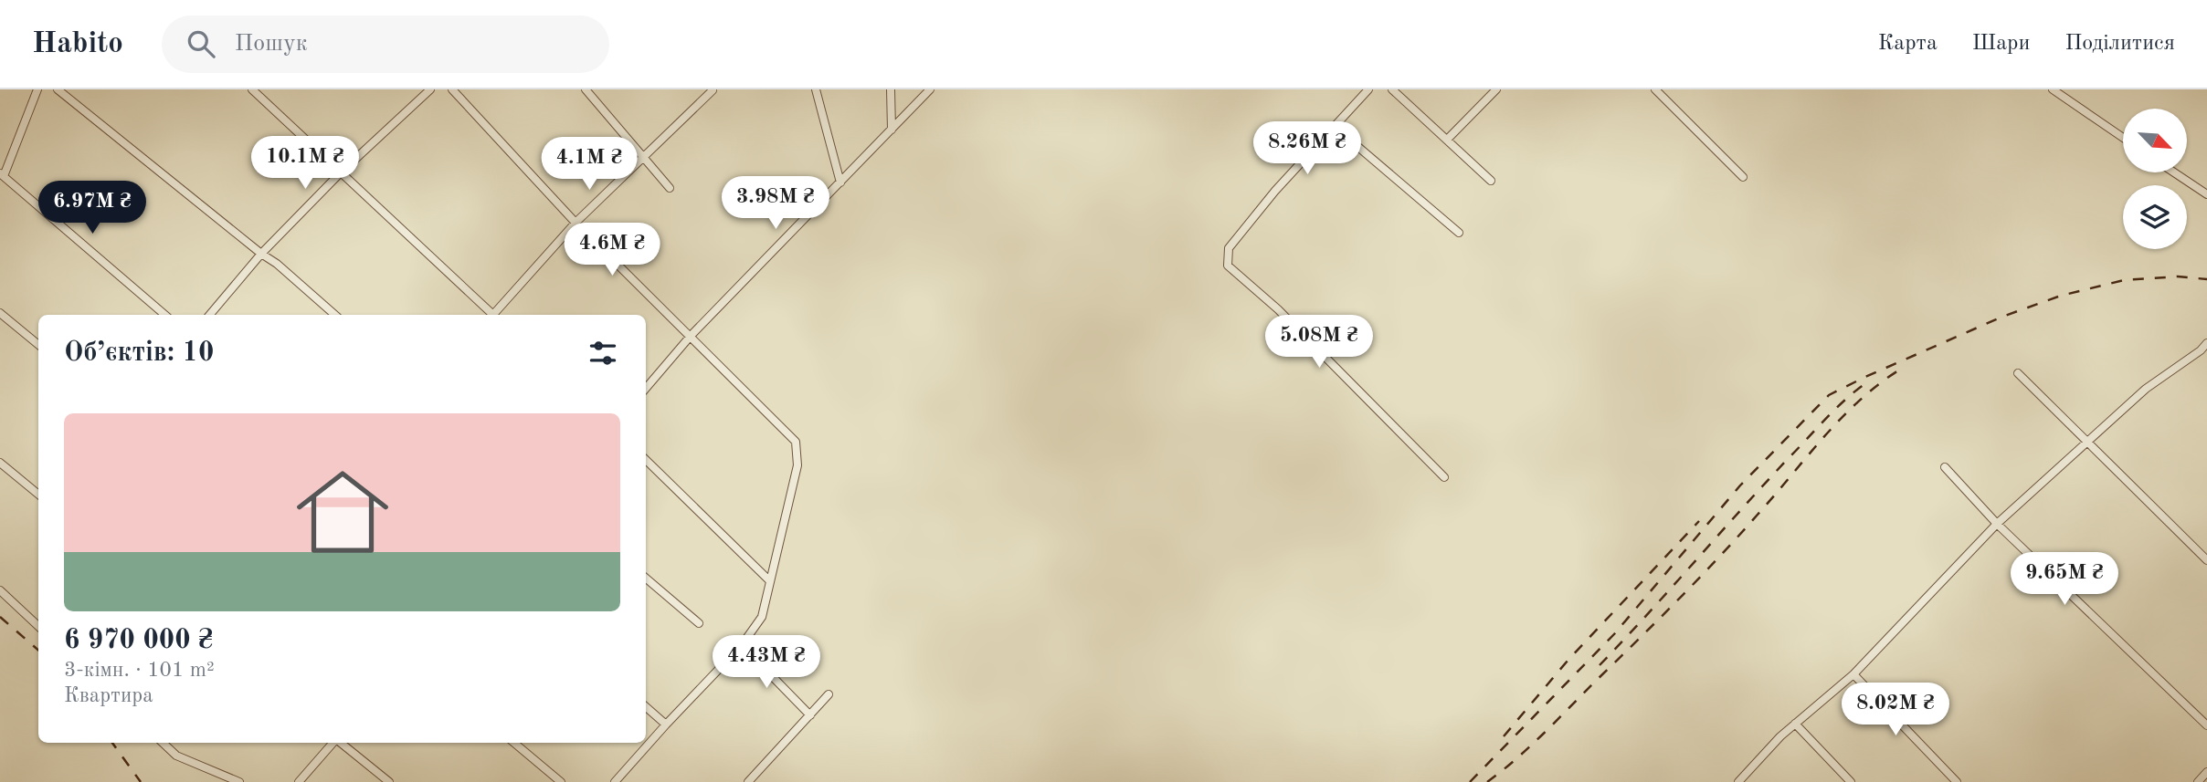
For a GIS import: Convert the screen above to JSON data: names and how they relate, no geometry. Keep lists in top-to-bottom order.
{
  "north": "bottom right",
  "page": {
    "header": "Habito",
    "search": "Пошук",
    "nav": ["Карта", "Шари", "Поділитися"],
    "price": [
      "8.26M ₴",
      "10.1M ₴",
      "4.1M ₴",
      "3.98M ₴",
      "6.97M ₴",
      "4.6M ₴",
      "5.08M ₴",
      "9.65M ₴",
      "4.43M ₴",
      "8.02M ₴"
    ],
    "heading": "Об’єктів: 10",
    "list": [
      {
        "name": "6 970 000 ₴",
        "note": "3-кімн. · 101 m² · Квартира"
      }
    ]
  }
}
